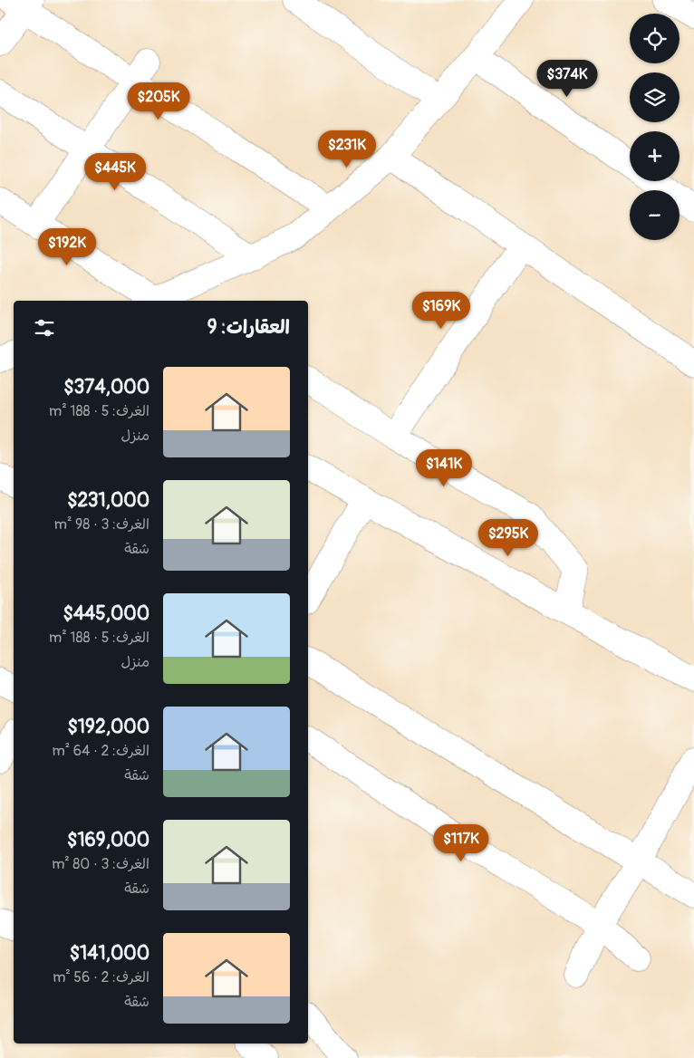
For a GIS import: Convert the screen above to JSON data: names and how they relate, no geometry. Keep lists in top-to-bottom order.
{
  "page": {
    "map_buttons": ["+", "−"],
    "price": [
      "$374K",
      "$205K",
      "$231K",
      "$445K",
      "$192K",
      "$169K",
      "$141K",
      "$295K",
      "$117K"
    ],
    "heading": "العقارات: 9",
    "list": [
      {
        "name": "$374,000",
        "note": "الغرف: 5 · 188 m² · منزل"
      },
      {
        "name": "$231,000",
        "note": "الغرف: 3 · 98 m² · شقة"
      },
      {
        "name": "$445,000",
        "note": "الغرف: 5 · 188 m² · منزل"
      },
      {
        "name": "$192,000",
        "note": "الغرف: 2 · 64 m² · شقة"
      },
      {
        "name": "$169,000",
        "note": "الغرف: 3 · 80 m² · شقة"
      },
      {
        "name": "$141,000",
        "note": "الغرف: 2 · 56 m² · شقة"
      }
    ]
  }
}
